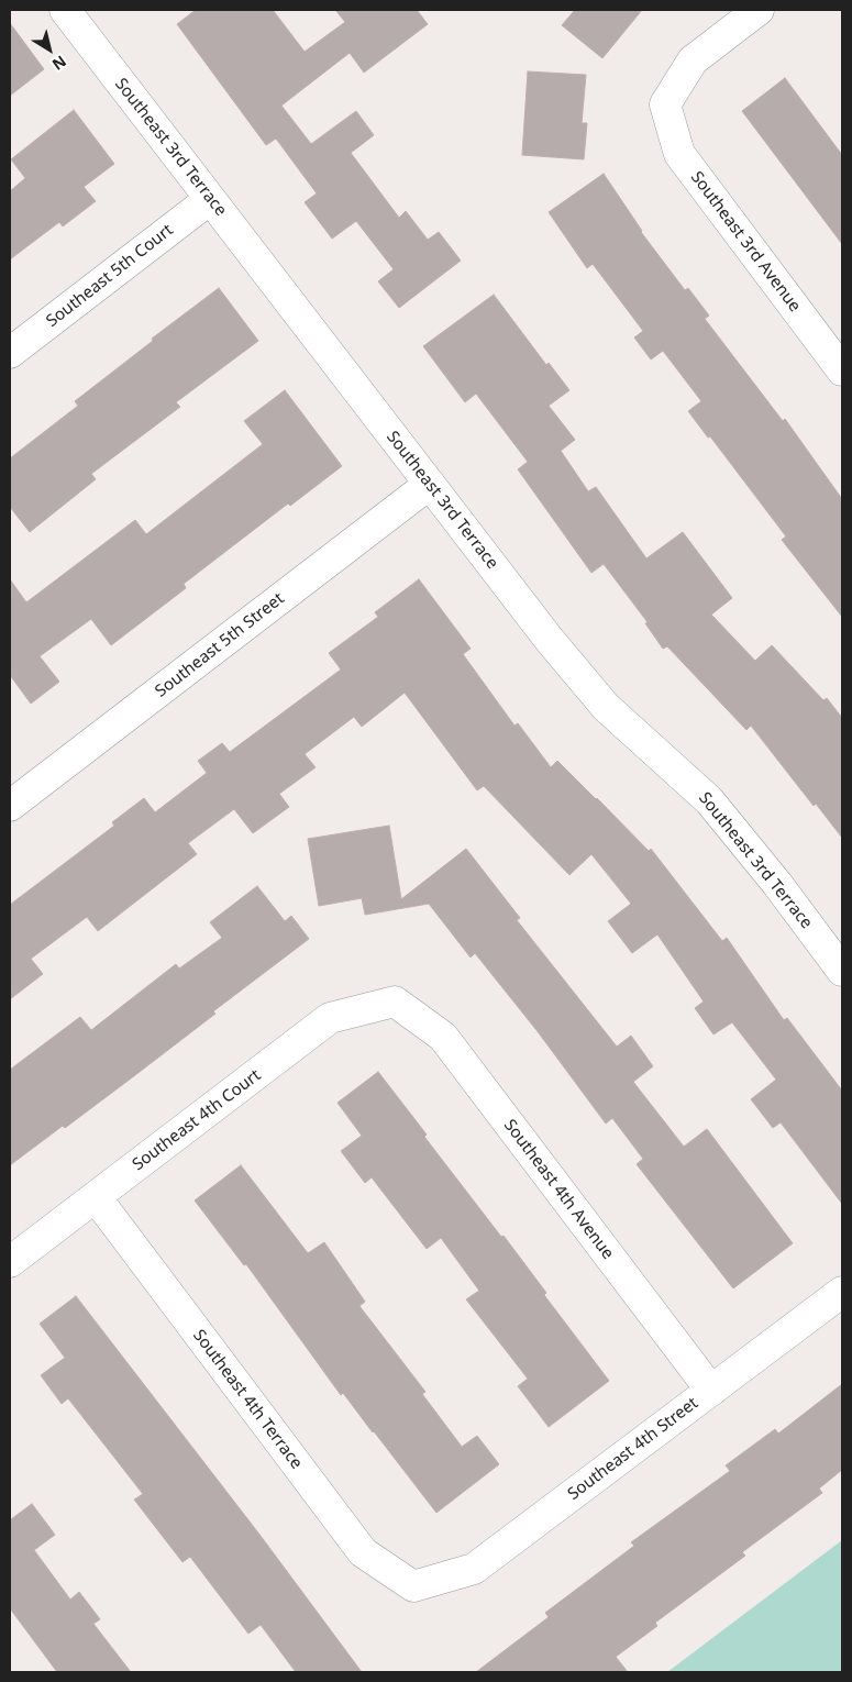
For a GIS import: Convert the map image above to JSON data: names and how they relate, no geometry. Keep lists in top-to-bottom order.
{
  "streets": {
    "street": [
      "Southeast 3rd Terrace",
      "Southeast 3rd Avenue",
      "Southeast 5th Court",
      "Southeast 5th Street",
      "Southeast 4th Court",
      "Southeast 4th Avenue",
      "Southeast 4th Terrace",
      "Southeast 4th Street"
    ]
  },
  "crossings": [
    ["Southeast 3rd Terrace", "Southeast 5th Court"],
    ["Southeast 3rd Terrace", "Southeast 5th Street"],
    ["Southeast 4th Court", "Southeast 4th Avenue"],
    ["Southeast 4th Court", "Southeast 4th Terrace"],
    ["Southeast 4th Avenue", "Southeast 4th Street"],
    ["Southeast 4th Terrace", "Southeast 4th Street"]
  ],
  "north": "bottom right"
}
